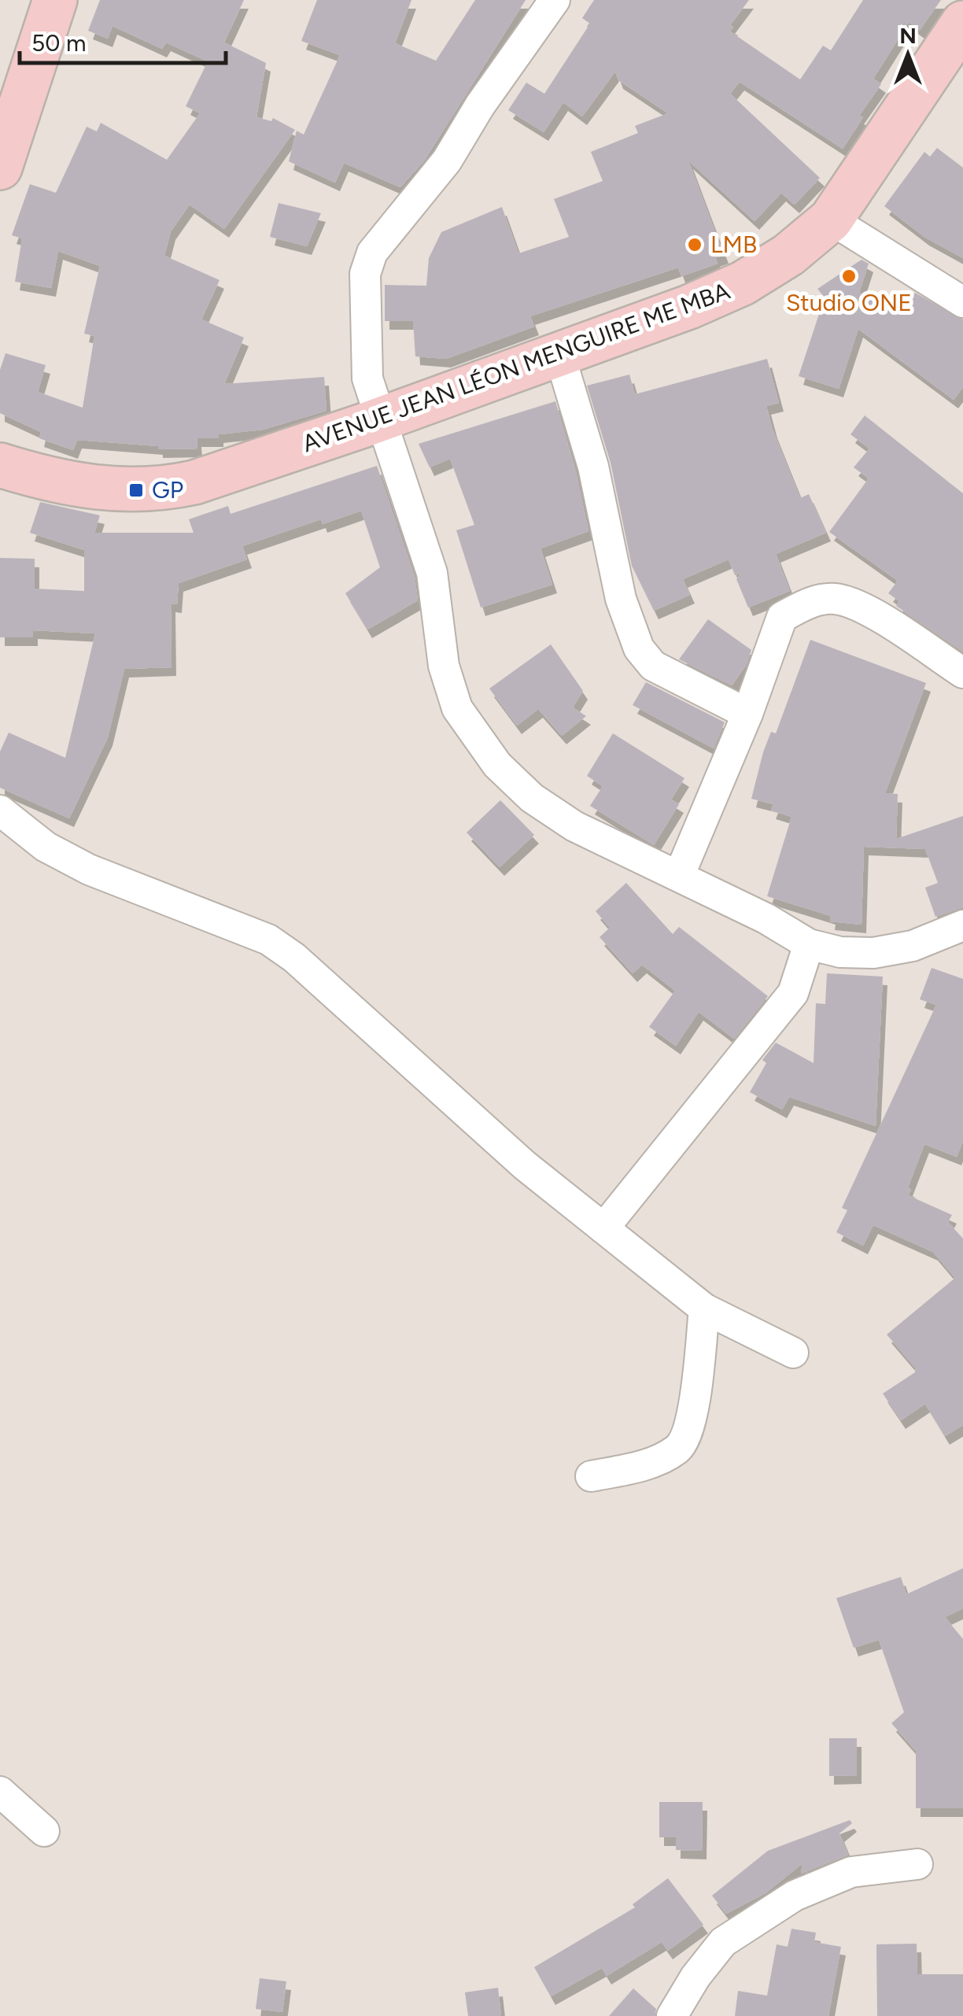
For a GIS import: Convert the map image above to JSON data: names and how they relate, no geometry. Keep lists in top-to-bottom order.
{
  "streets": {
    "main road": ["AVENUE JEAN LÉON MENGUIRE ME MBA"]
  },
  "places": {
    "other": ["LMB", "Studio ONE"],
    "transit": ["GP"]
  },
  "scale_bar": "50 m",
  "north": "top"
}
